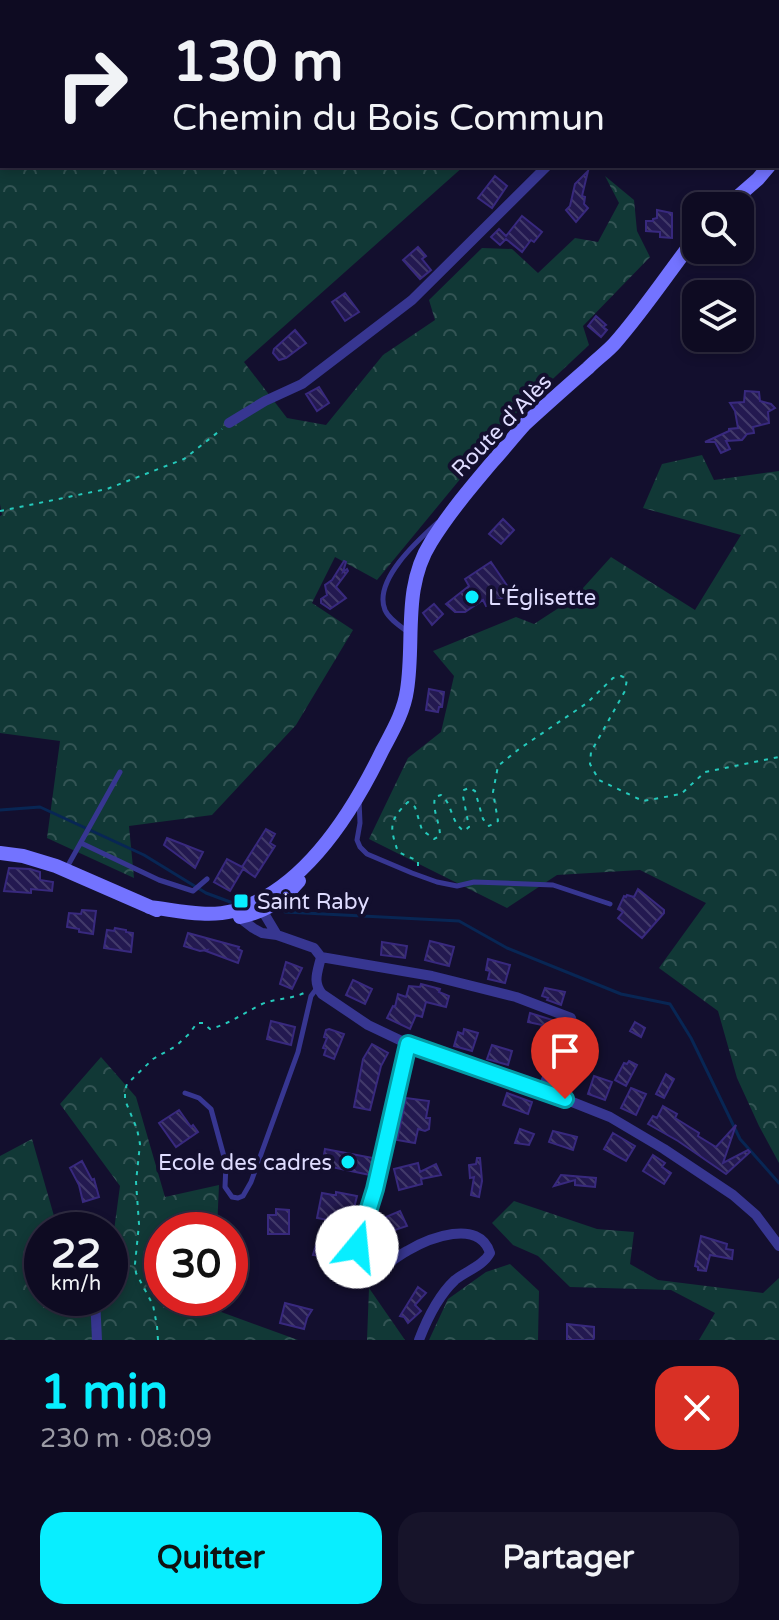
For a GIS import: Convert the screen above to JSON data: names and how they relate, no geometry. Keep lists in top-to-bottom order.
{
  "streets": {
    "main road": ["Route d'Alès"]
  },
  "places": {
    "other": ["L'Églisette", "Ecole des cadres"],
    "transit": ["Saint Raby"]
  },
  "page": {
    "turn": ["130 m", "Chemin du Bois Commun"],
    "speed": "22 km/h",
    "limit": "30",
    "heading": ["1 min", "230 m · 08:09"],
    "buttons": ["Quitter", "Partager"]
  }
}
